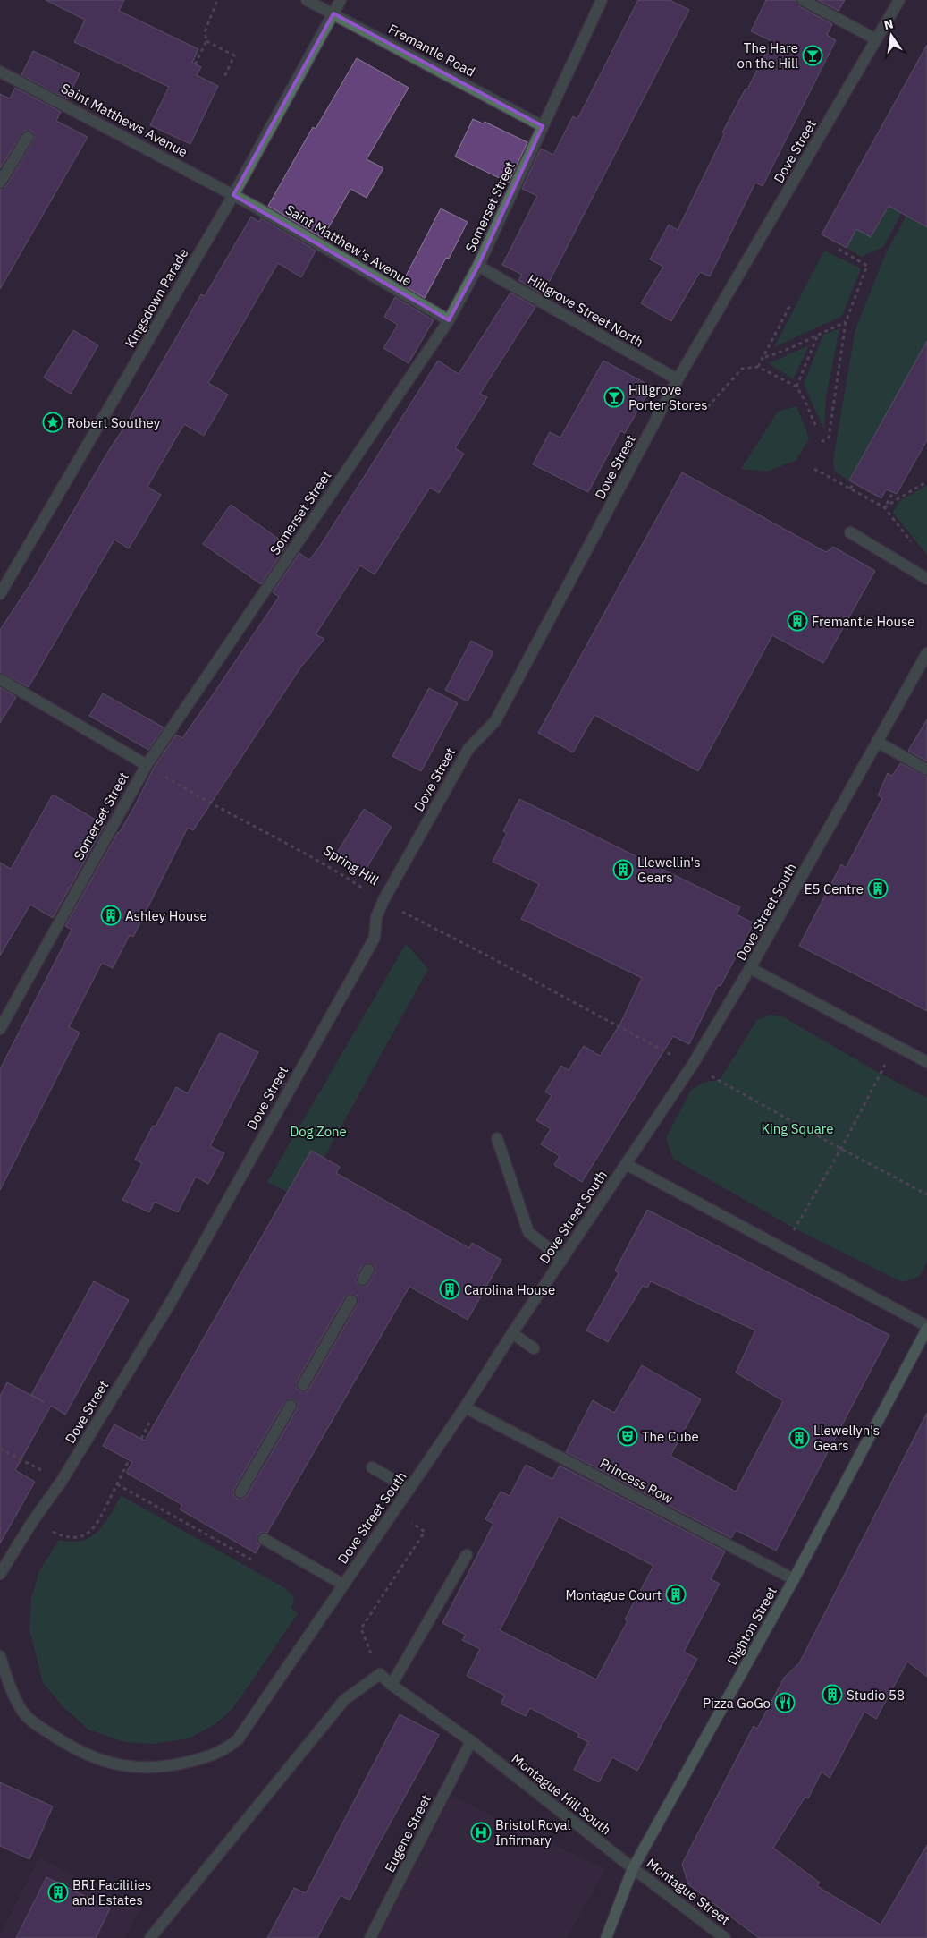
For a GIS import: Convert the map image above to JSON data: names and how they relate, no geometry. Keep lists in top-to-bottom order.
{
  "streets": {
    "main road": ["Dighton Street"],
    "street": [
      "Fremantle Road",
      "Saint Matthews Avenue",
      "Dove Street",
      "Somerset Street",
      "Saint Matthew's Avenue",
      "Kingsdown Parade",
      "Hillgrove Street North",
      "Dove Street South",
      "Princess Row",
      "Montague Hill South",
      "Eugene Street",
      "Montague Street"
    ],
    "path": ["Spring Hill"]
  },
  "crossings": [
    ["Fremantle Road", "Somerset Street"],
    ["Fremantle Road", "Kingsdown Parade"],
    ["Saint Matthews Avenue", "Saint Matthew's Avenue"],
    ["Saint Matthews Avenue", "Kingsdown Parade"],
    ["Dove Street", "Hillgrove Street North"],
    ["Dove Street", "Spring Hill"],
    ["Somerset Street", "Saint Matthew's Avenue"],
    ["Somerset Street", "Hillgrove Street North"],
    ["Somerset Street", "Spring Hill"],
    ["Saint Matthew's Avenue", "Kingsdown Parade"],
    ["Spring Hill", "Dove Street South"],
    ["Dove Street South", "Princess Row"],
    ["Princess Row", "Dighton Street"],
    ["Dighton Street", "Montague Hill South"],
    ["Dighton Street", "Montague Street"],
    ["Montague Hill South", "Eugene Street"],
    ["Montague Hill South", "Montague Street"]
  ],
  "parks": ["King Square", "Dog Zone"],
  "places": {
    "bar": ["The Hare on the Hill", "Hillgrove Porter Stores"],
    "place": ["Robert Southey"],
    "building": [
      "Fremantle House",
      "Llewellin's Gears",
      "E5 Centre",
      "Ashley House",
      "Carolina House",
      "Llewellyn's Gears",
      "Montague Court",
      "Studio 58",
      "BRI Facilities and Estates"
    ],
    "theatre": ["The Cube"],
    "restaurant": ["Pizza GoGo"],
    "hospital": ["Bristol Royal Infirmary"]
  },
  "north": "top"
}
